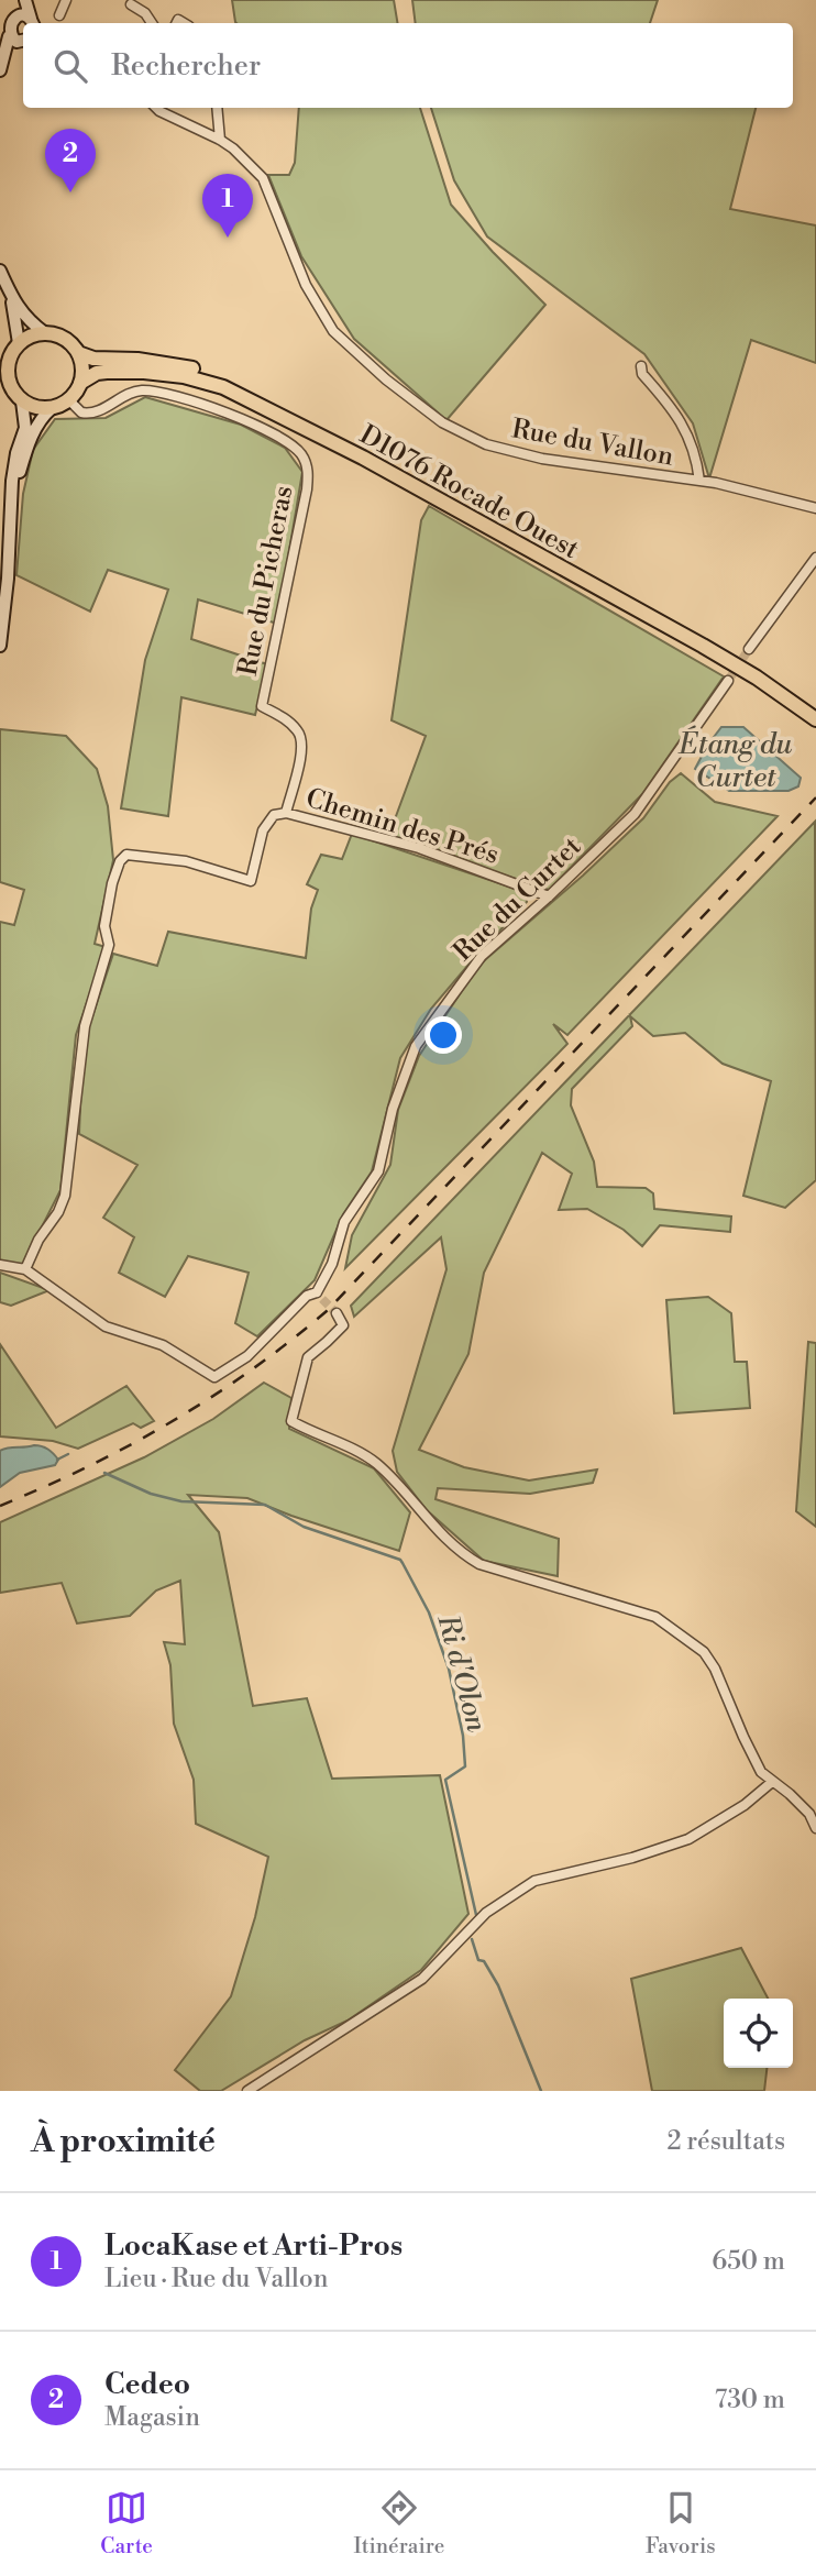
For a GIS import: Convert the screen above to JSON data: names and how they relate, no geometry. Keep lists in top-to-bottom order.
{
  "streets": {
    "main road": ["D1076 Rocade Ouest"],
    "street": [
      "Rue du Vallon",
      "Rue du Picheras",
      "Chemin des Prés",
      "Rue du Curtet"
    ]
  },
  "crossings": [
    ["D1076 Rocade Ouest", "Rue du Picheras"],
    ["Rue du Picheras", "Chemin des Prés"],
    ["Chemin des Prés", "Rue du Curtet"]
  ],
  "water": ["Étang du Curtet", "Ri d'Olon"],
  "page": {
    "search": "Rechercher",
    "pins": ["2", "1"],
    "heading": ["À proximité", "2 résultats"],
    "list": [
      {
        "mark": "1",
        "name": "LocaKase et Arti-Pros",
        "note": "Lieu · Rue du Vallon",
        "value": "650 m"
      },
      {
        "mark": "2",
        "name": "Cedeo",
        "note": "Magasin",
        "value": "730 m"
      }
    ],
    "nav": ["Carte", "Itinéraire", "Favoris"]
  }
}
